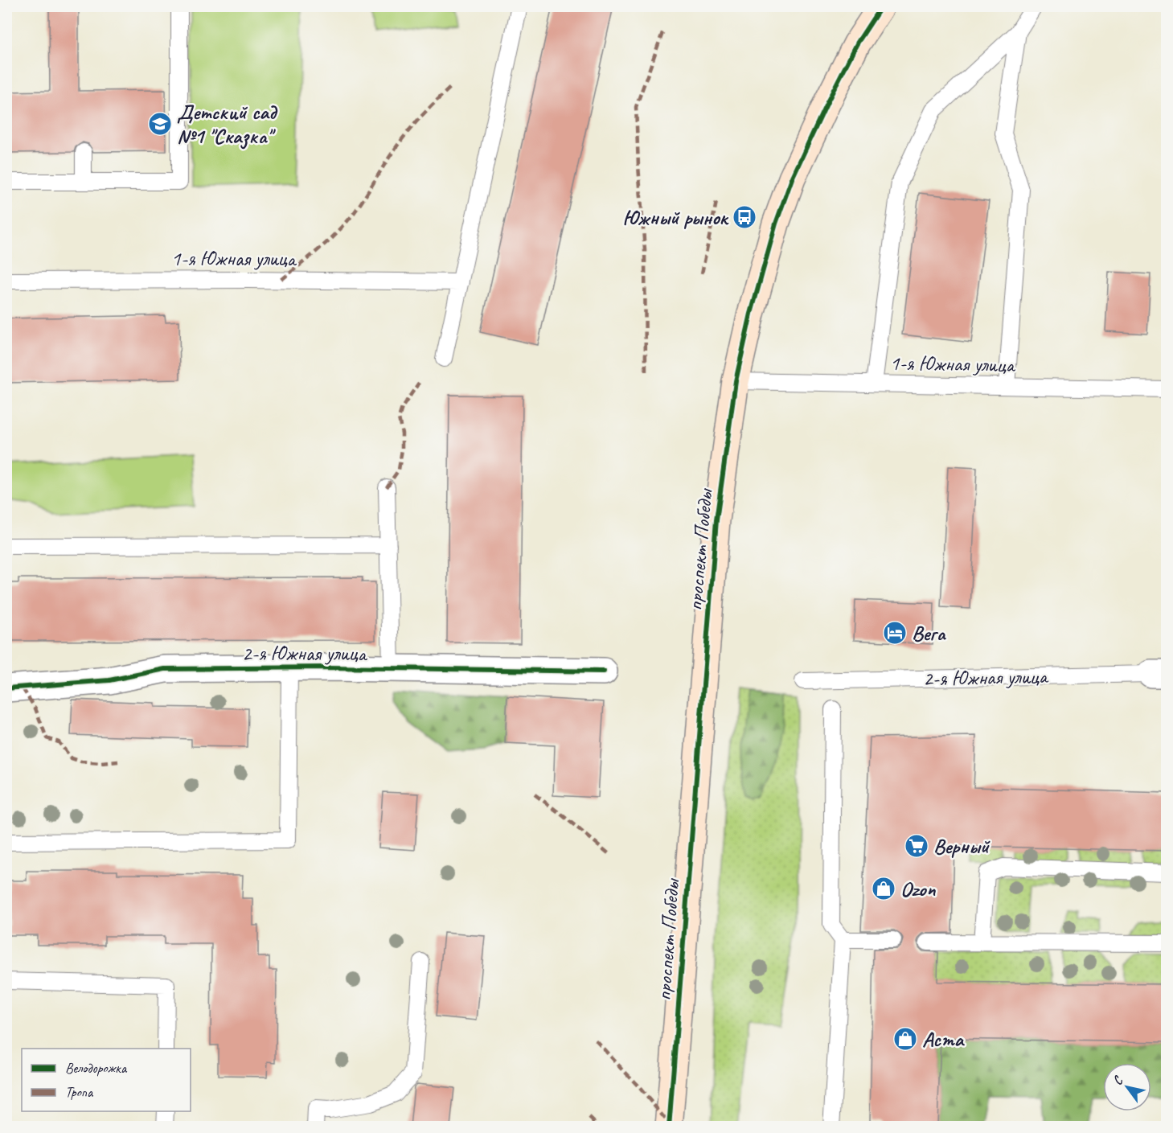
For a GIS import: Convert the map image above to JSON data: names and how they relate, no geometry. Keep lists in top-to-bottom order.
{
  "streets": {
    "street": ["проспект Победы", "2-я Южная улица"],
    "lane": ["1-я Южная улица"]
  },
  "crossings": [
    ["1-я Южная улица", "проспект Победы"]
  ],
  "places": {
    "school or university": ["Детский сад №1 \"Сказка\""],
    "bus stop": ["Южный рынок"],
    "hotel": ["Вега"],
    "supermarket": ["Верный"],
    "shop": ["Ozon", "Аста"]
  },
  "legend": ["Велодорожка", "Тропа"],
  "north": "top left"
}
